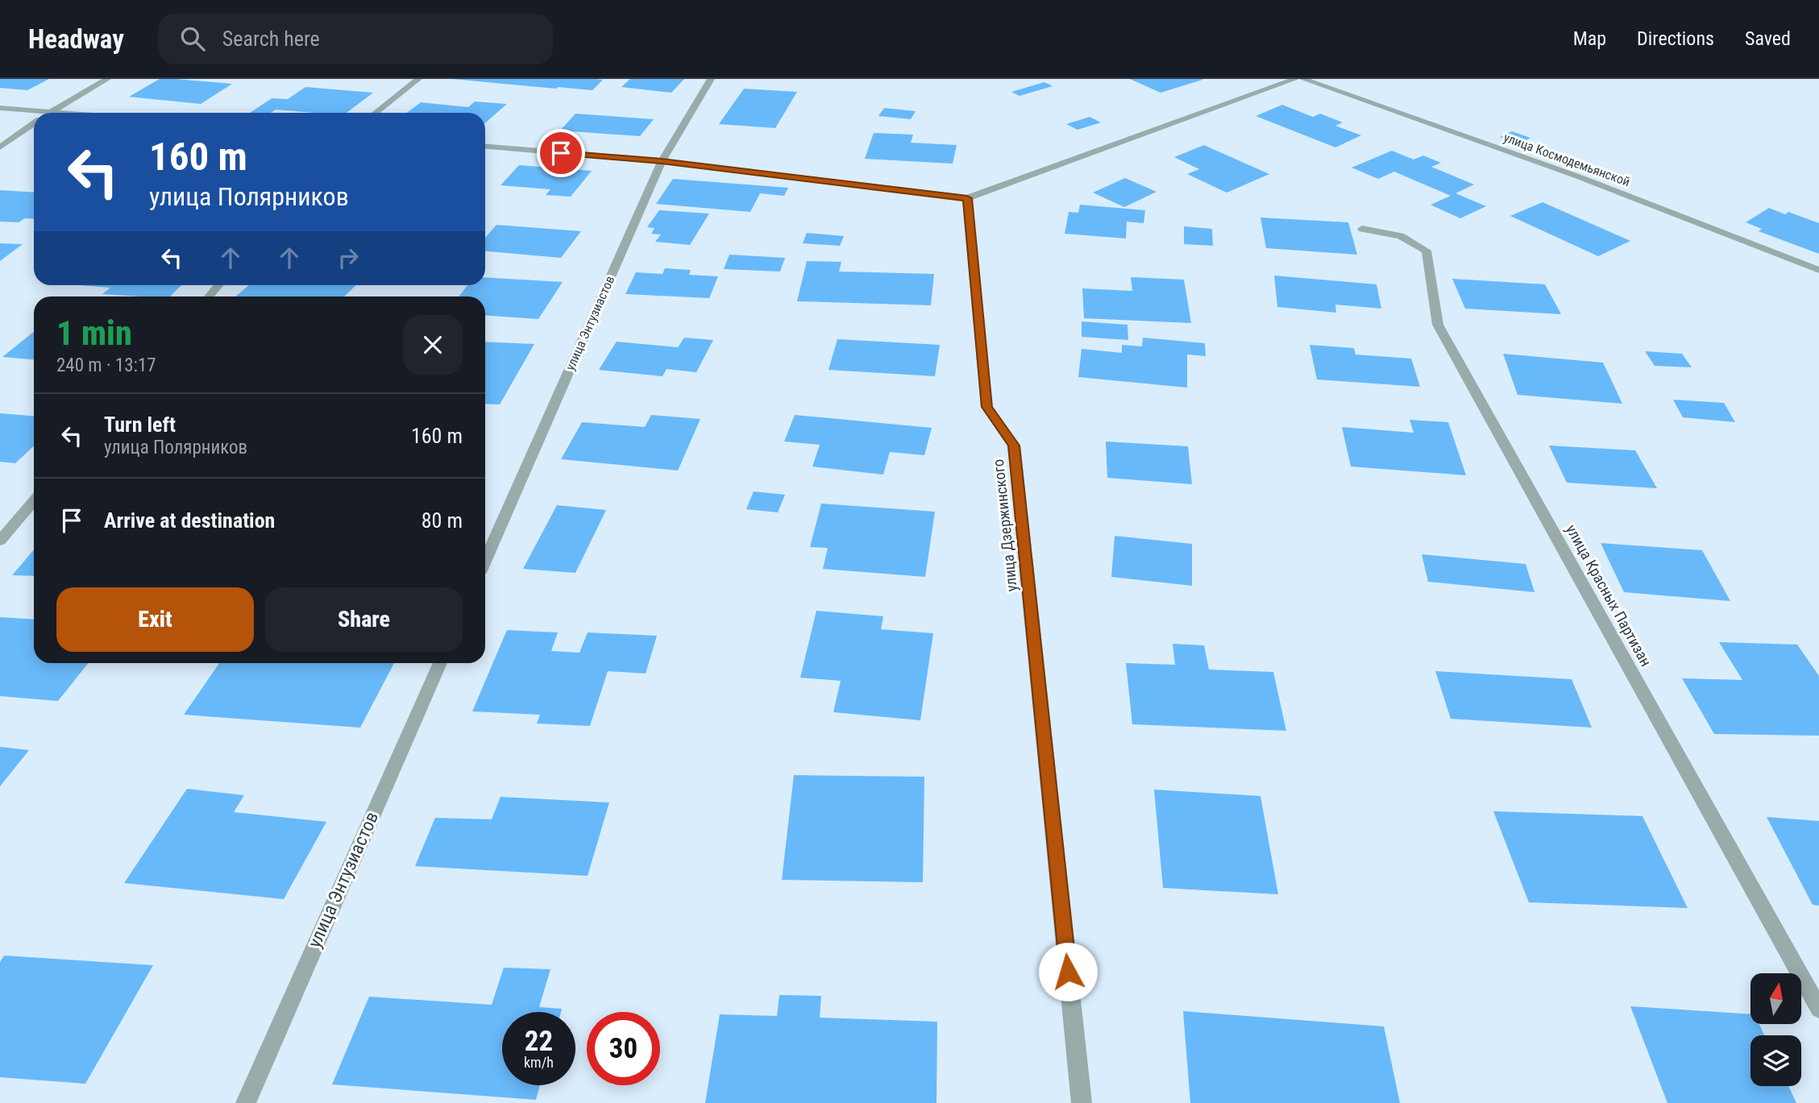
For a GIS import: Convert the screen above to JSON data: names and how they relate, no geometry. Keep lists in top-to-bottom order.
{
  "streets": {
    "street": [
      "улица Космодемьянской",
      "улица Энтузиастов",
      "улица Дзержинского",
      "улица Красных Партизан"
    ]
  },
  "north": "top",
  "page": {
    "header": "Headway",
    "search": "Search here",
    "nav": ["Map", "Directions", "Saved"],
    "turn": ["160 m", "улица Полярников"],
    "heading": ["1 min", "240 m · 13:17"],
    "list": [
      {
        "name": "Turn left",
        "note": "улица Полярников",
        "value": "160 m"
      },
      {
        "name": "Arrive at destination",
        "value": "80 m"
      }
    ],
    "buttons": ["Exit", "Share"],
    "speed": "22 km/h",
    "limit": "30"
  }
}
